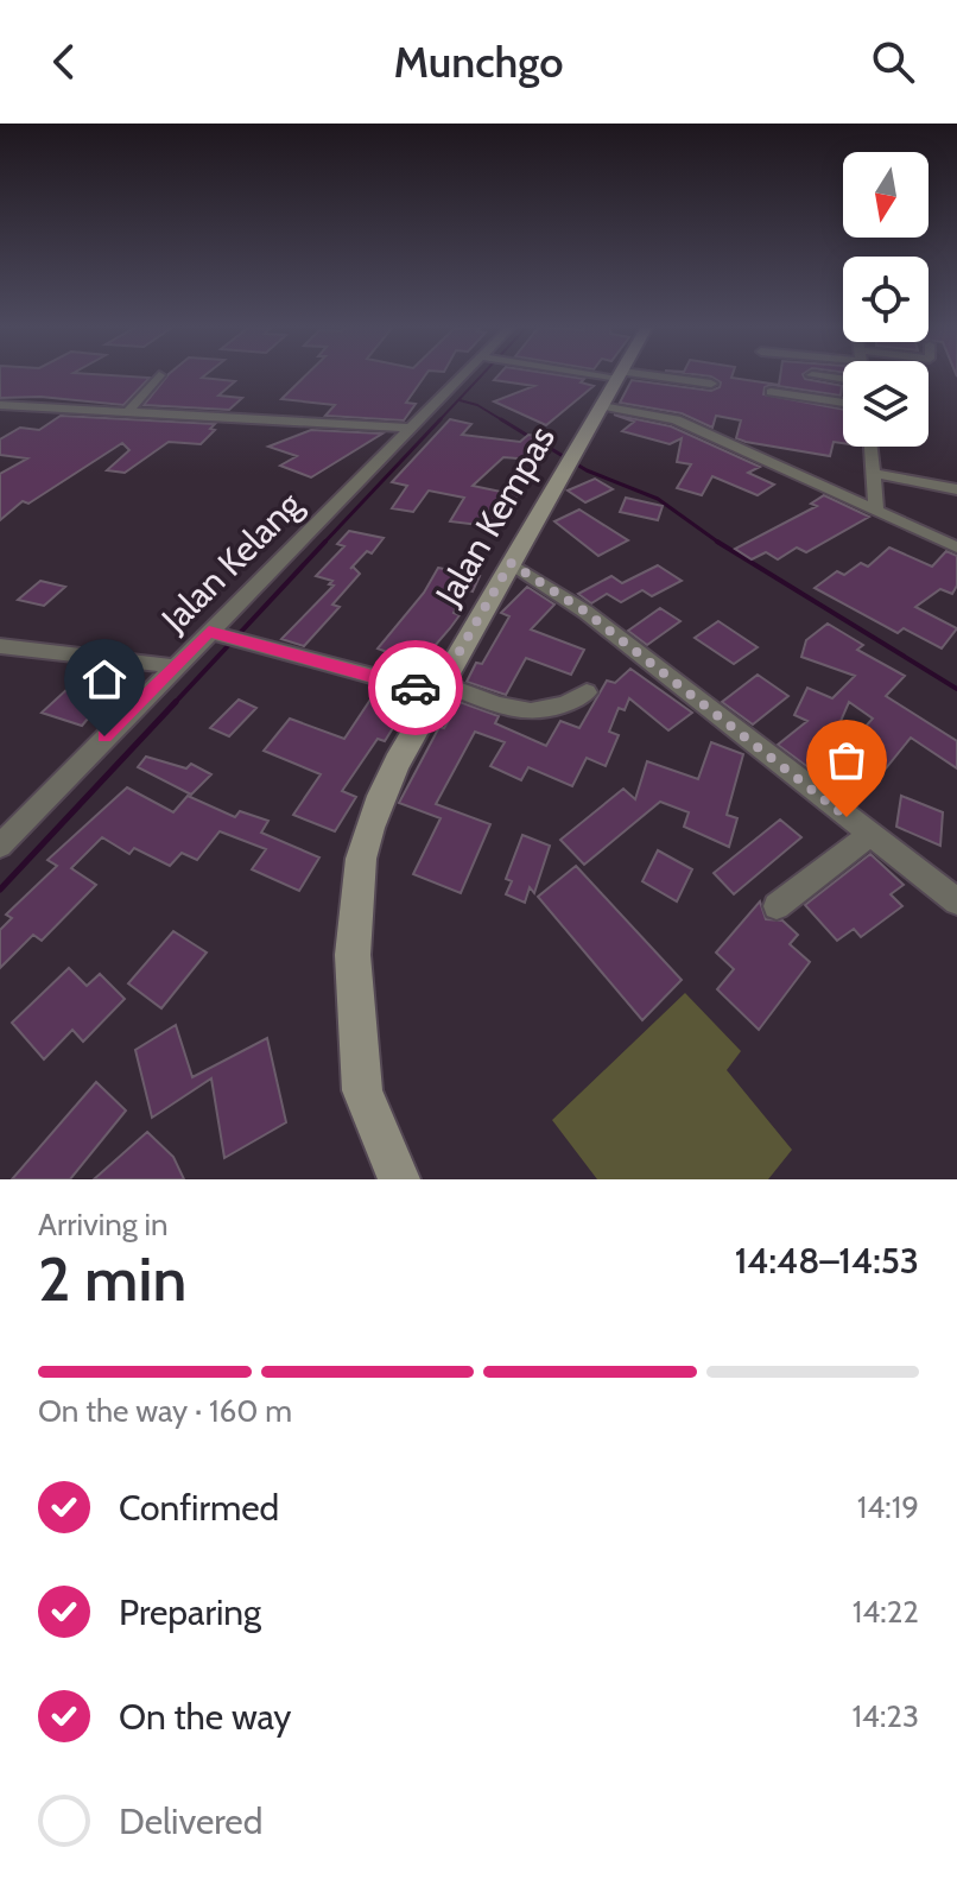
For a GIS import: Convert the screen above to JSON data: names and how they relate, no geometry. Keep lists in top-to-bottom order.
{
  "streets": {
    "street": ["Jalan Kempas", "Jalan Kelang"]
  },
  "north": "bottom",
  "page": {
    "header": "Munchgo",
    "heading": ["2 min", "Arriving in", "14:48–14:53"],
    "bar": "On the way · 160 m",
    "list": [
      ["Confirmed", "14:19"],
      ["Preparing", "14:22"],
      ["On the way", "14:23"],
      "Delivered"
    ]
  }
}
